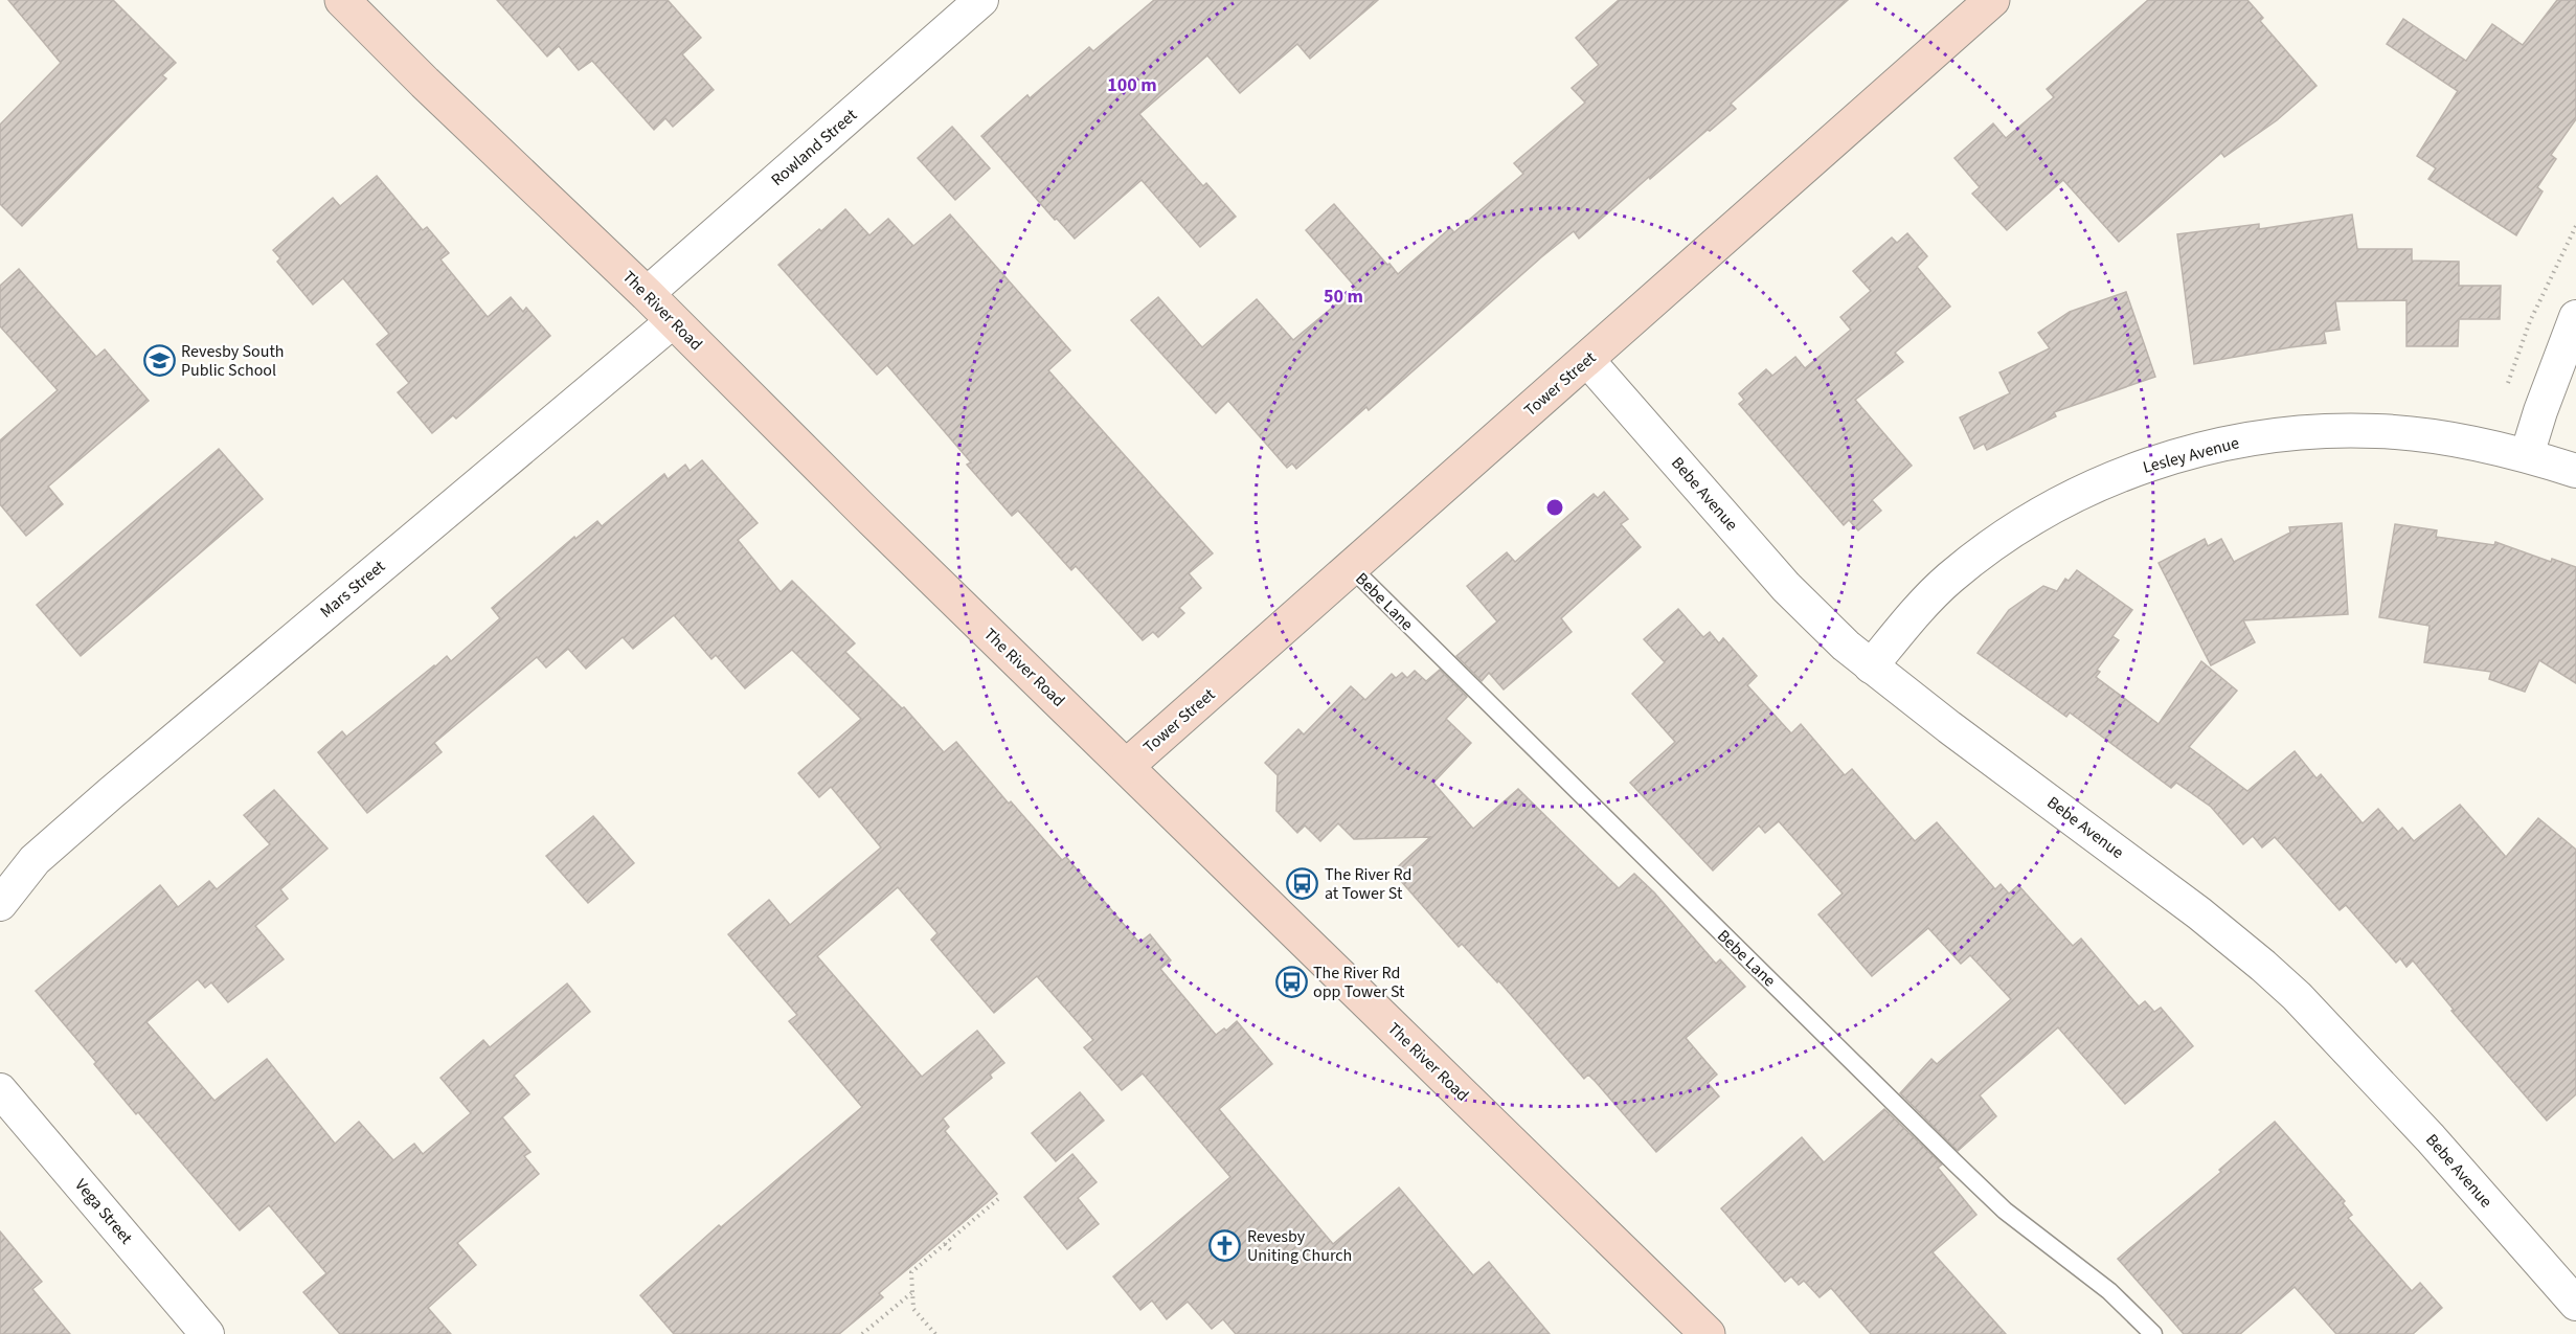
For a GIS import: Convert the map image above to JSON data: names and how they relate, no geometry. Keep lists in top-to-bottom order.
{
  "streets": {
    "main road": ["The River Road", "Tower Street"],
    "street": [
      "Rowland Street",
      "Lesley Avenue",
      "Bebe Avenue",
      "Mars Street",
      "Vega Street"
    ],
    "lane": ["Bebe Lane"]
  },
  "crossings": [
    ["Rowland Street", "The River Road"],
    ["The River Road", "Tower Street"],
    ["The River Road", "Mars Street"],
    ["Tower Street", "Bebe Avenue"],
    ["Tower Street", "Bebe Lane"],
    ["Lesley Avenue", "Bebe Avenue"]
  ],
  "places": {
    "school or university": ["Revesby South Public School"],
    "bus stop": ["The River Rd at Tower St", "The River Rd opp Tower St"],
    "church": ["Revesby Uniting Church"]
  },
  "rings": ["100 m", "50 m"]
}
